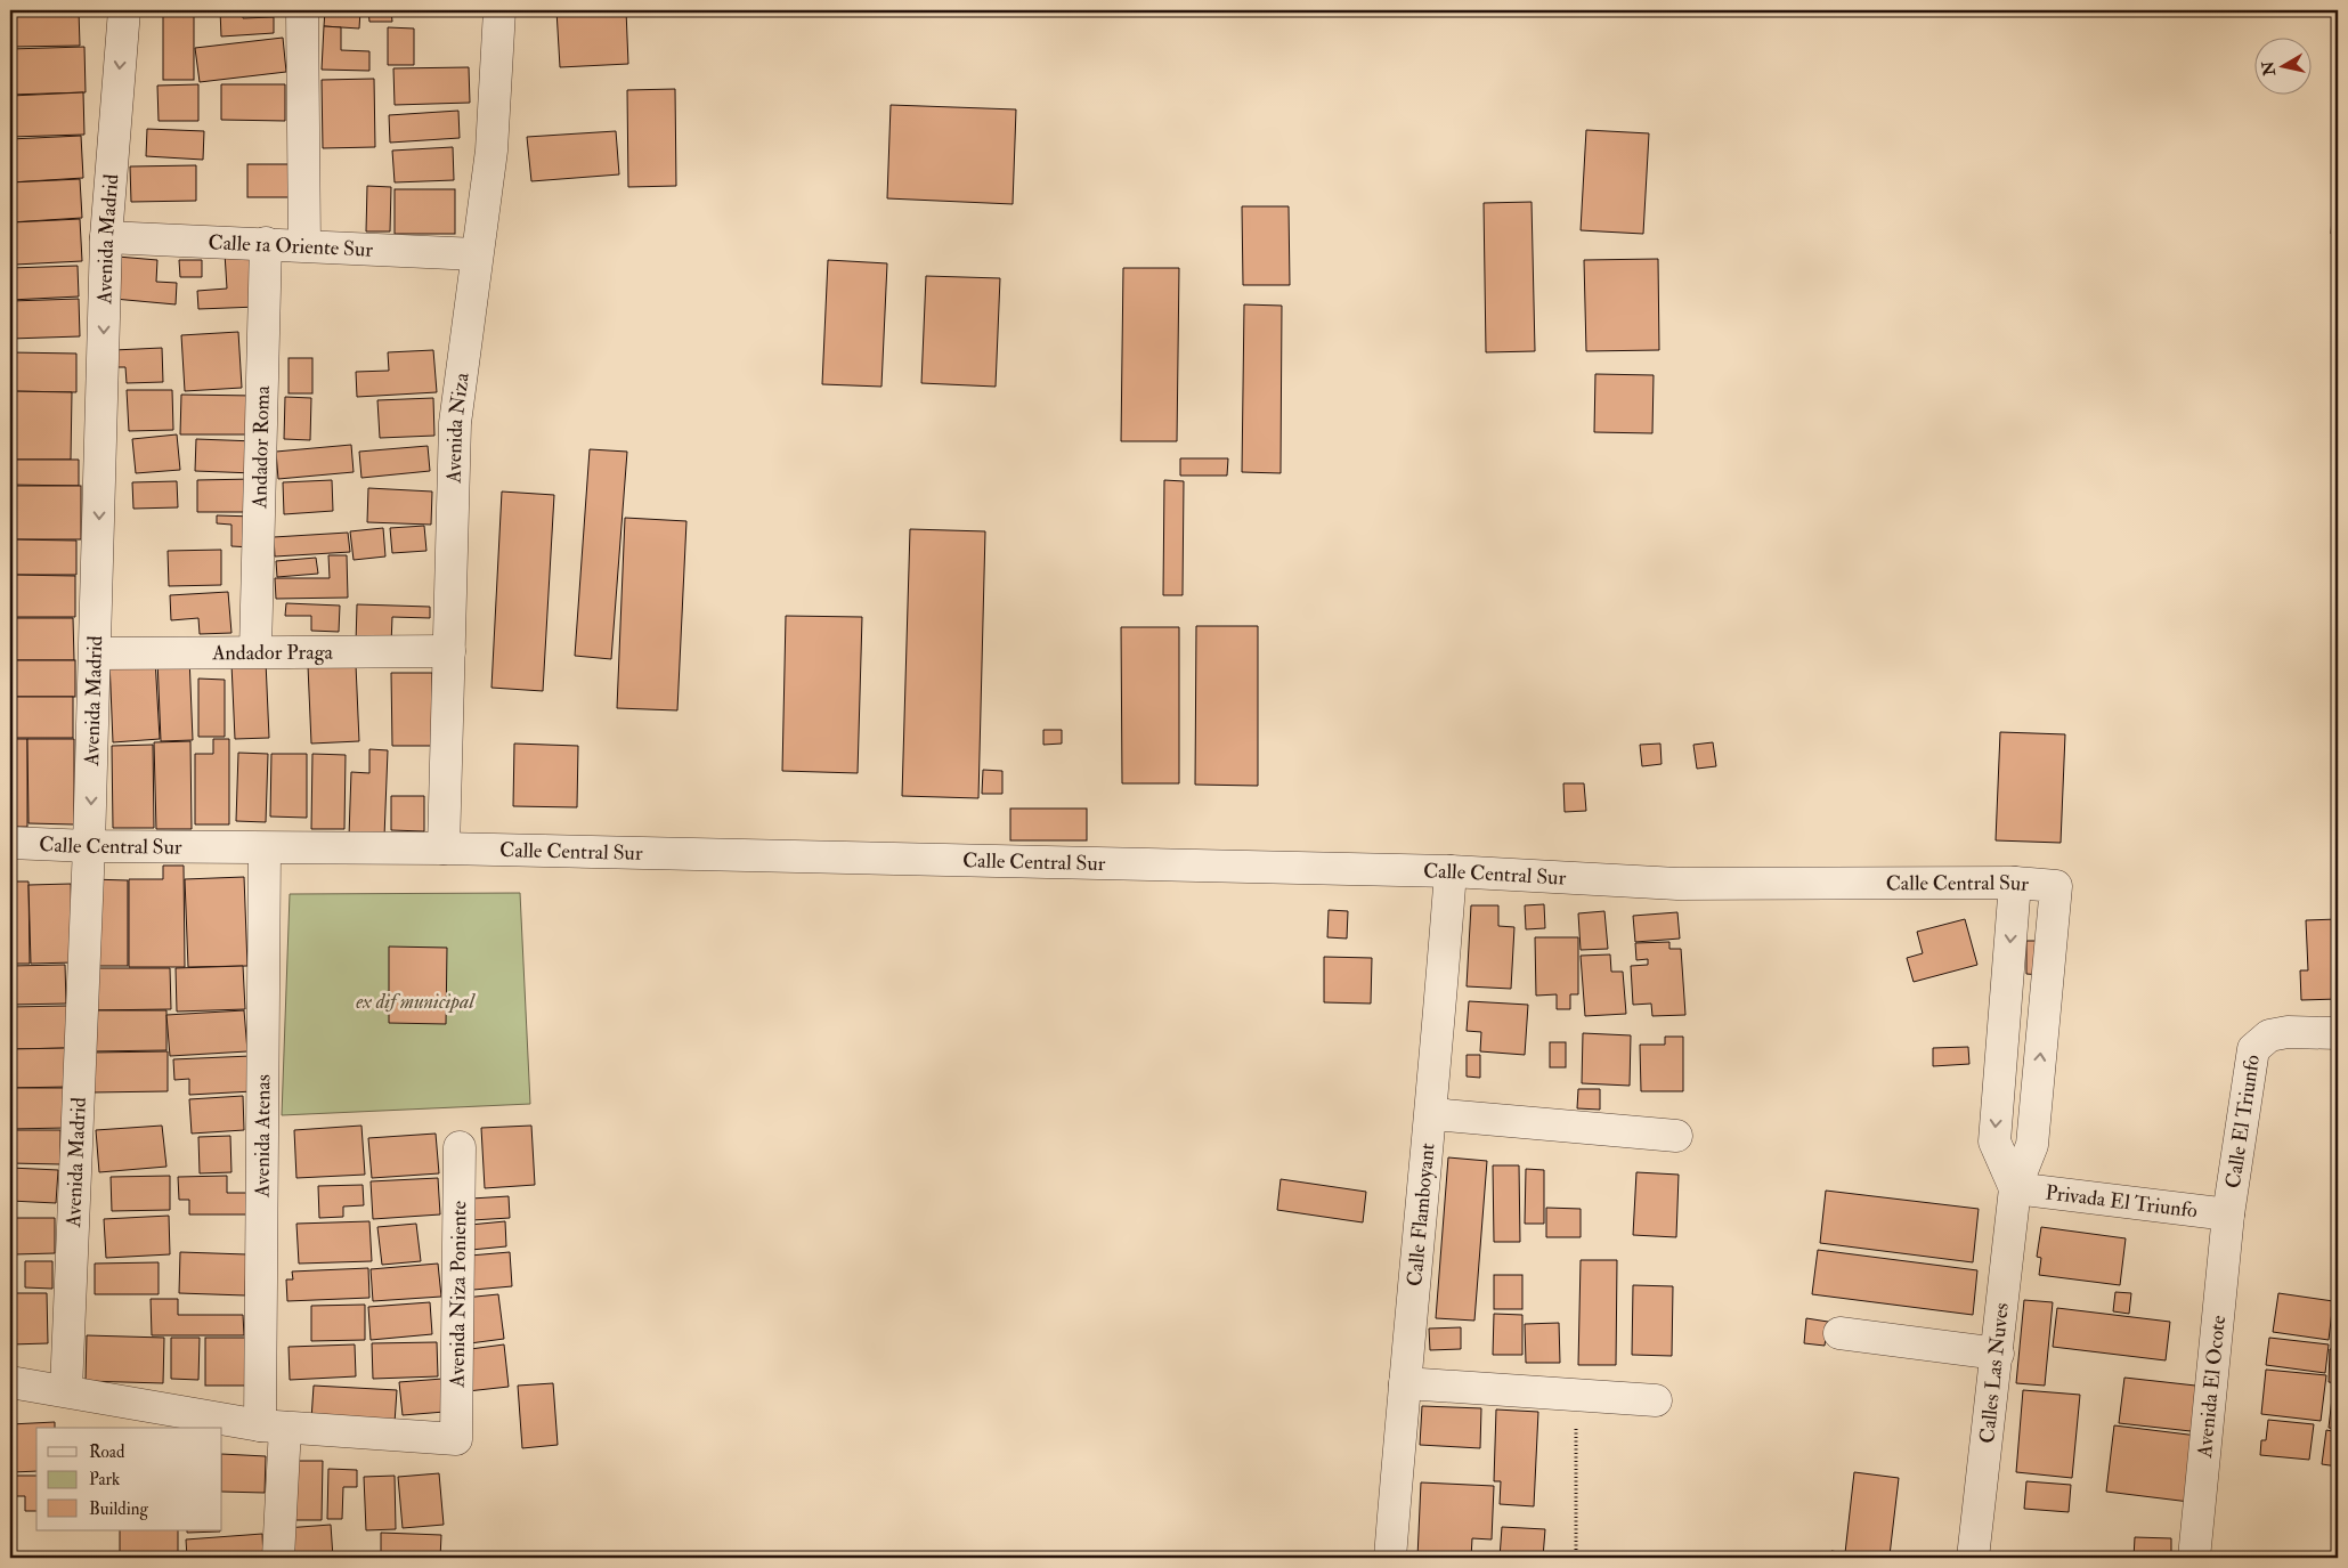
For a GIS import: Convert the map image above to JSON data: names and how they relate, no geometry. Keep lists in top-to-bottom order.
{
  "streets": {
    "street": [
      "Avenida Madrid",
      "Calle 1a Oriente Sur",
      "Avenida Niza",
      "Andador Roma",
      "Andador Praga",
      "Calle Central Sur",
      "Calle El Triunfo",
      "Avenida Atenas",
      "Privada El Triunfo",
      "Calle Flamboyant",
      "Avenida Niza Poniente",
      "Calles Las Nuves",
      "Avenida El Ocote"
    ]
  },
  "crossings": [
    ["Avenida Madrid", "Calle 1a Oriente Sur"],
    ["Avenida Madrid", "Andador Praga"],
    ["Avenida Madrid", "Calle Central Sur"],
    ["Calle 1a Oriente Sur", "Avenida Niza"],
    ["Calle 1a Oriente Sur", "Andador Roma"],
    ["Avenida Niza", "Andador Praga"],
    ["Avenida Niza", "Calle Central Sur"],
    ["Andador Roma", "Andador Praga"],
    ["Calle Central Sur", "Avenida Atenas"],
    ["Calle Central Sur", "Calle Flamboyant"],
    ["Calle Central Sur", "Calles Las Nuves"],
    ["Calle El Triunfo", "Privada El Triunfo"],
    ["Calle El Triunfo", "Avenida El Ocote"],
    ["Avenida Atenas", "Avenida Niza Poniente"],
    ["Privada El Triunfo", "Calles Las Nuves"],
    ["Privada El Triunfo", "Avenida El Ocote"]
  ],
  "one_way": ["Avenida Madrid"],
  "parks": ["ex dif municipal"],
  "legend": ["Road", "Park", "Building"],
  "north": "left"
}
